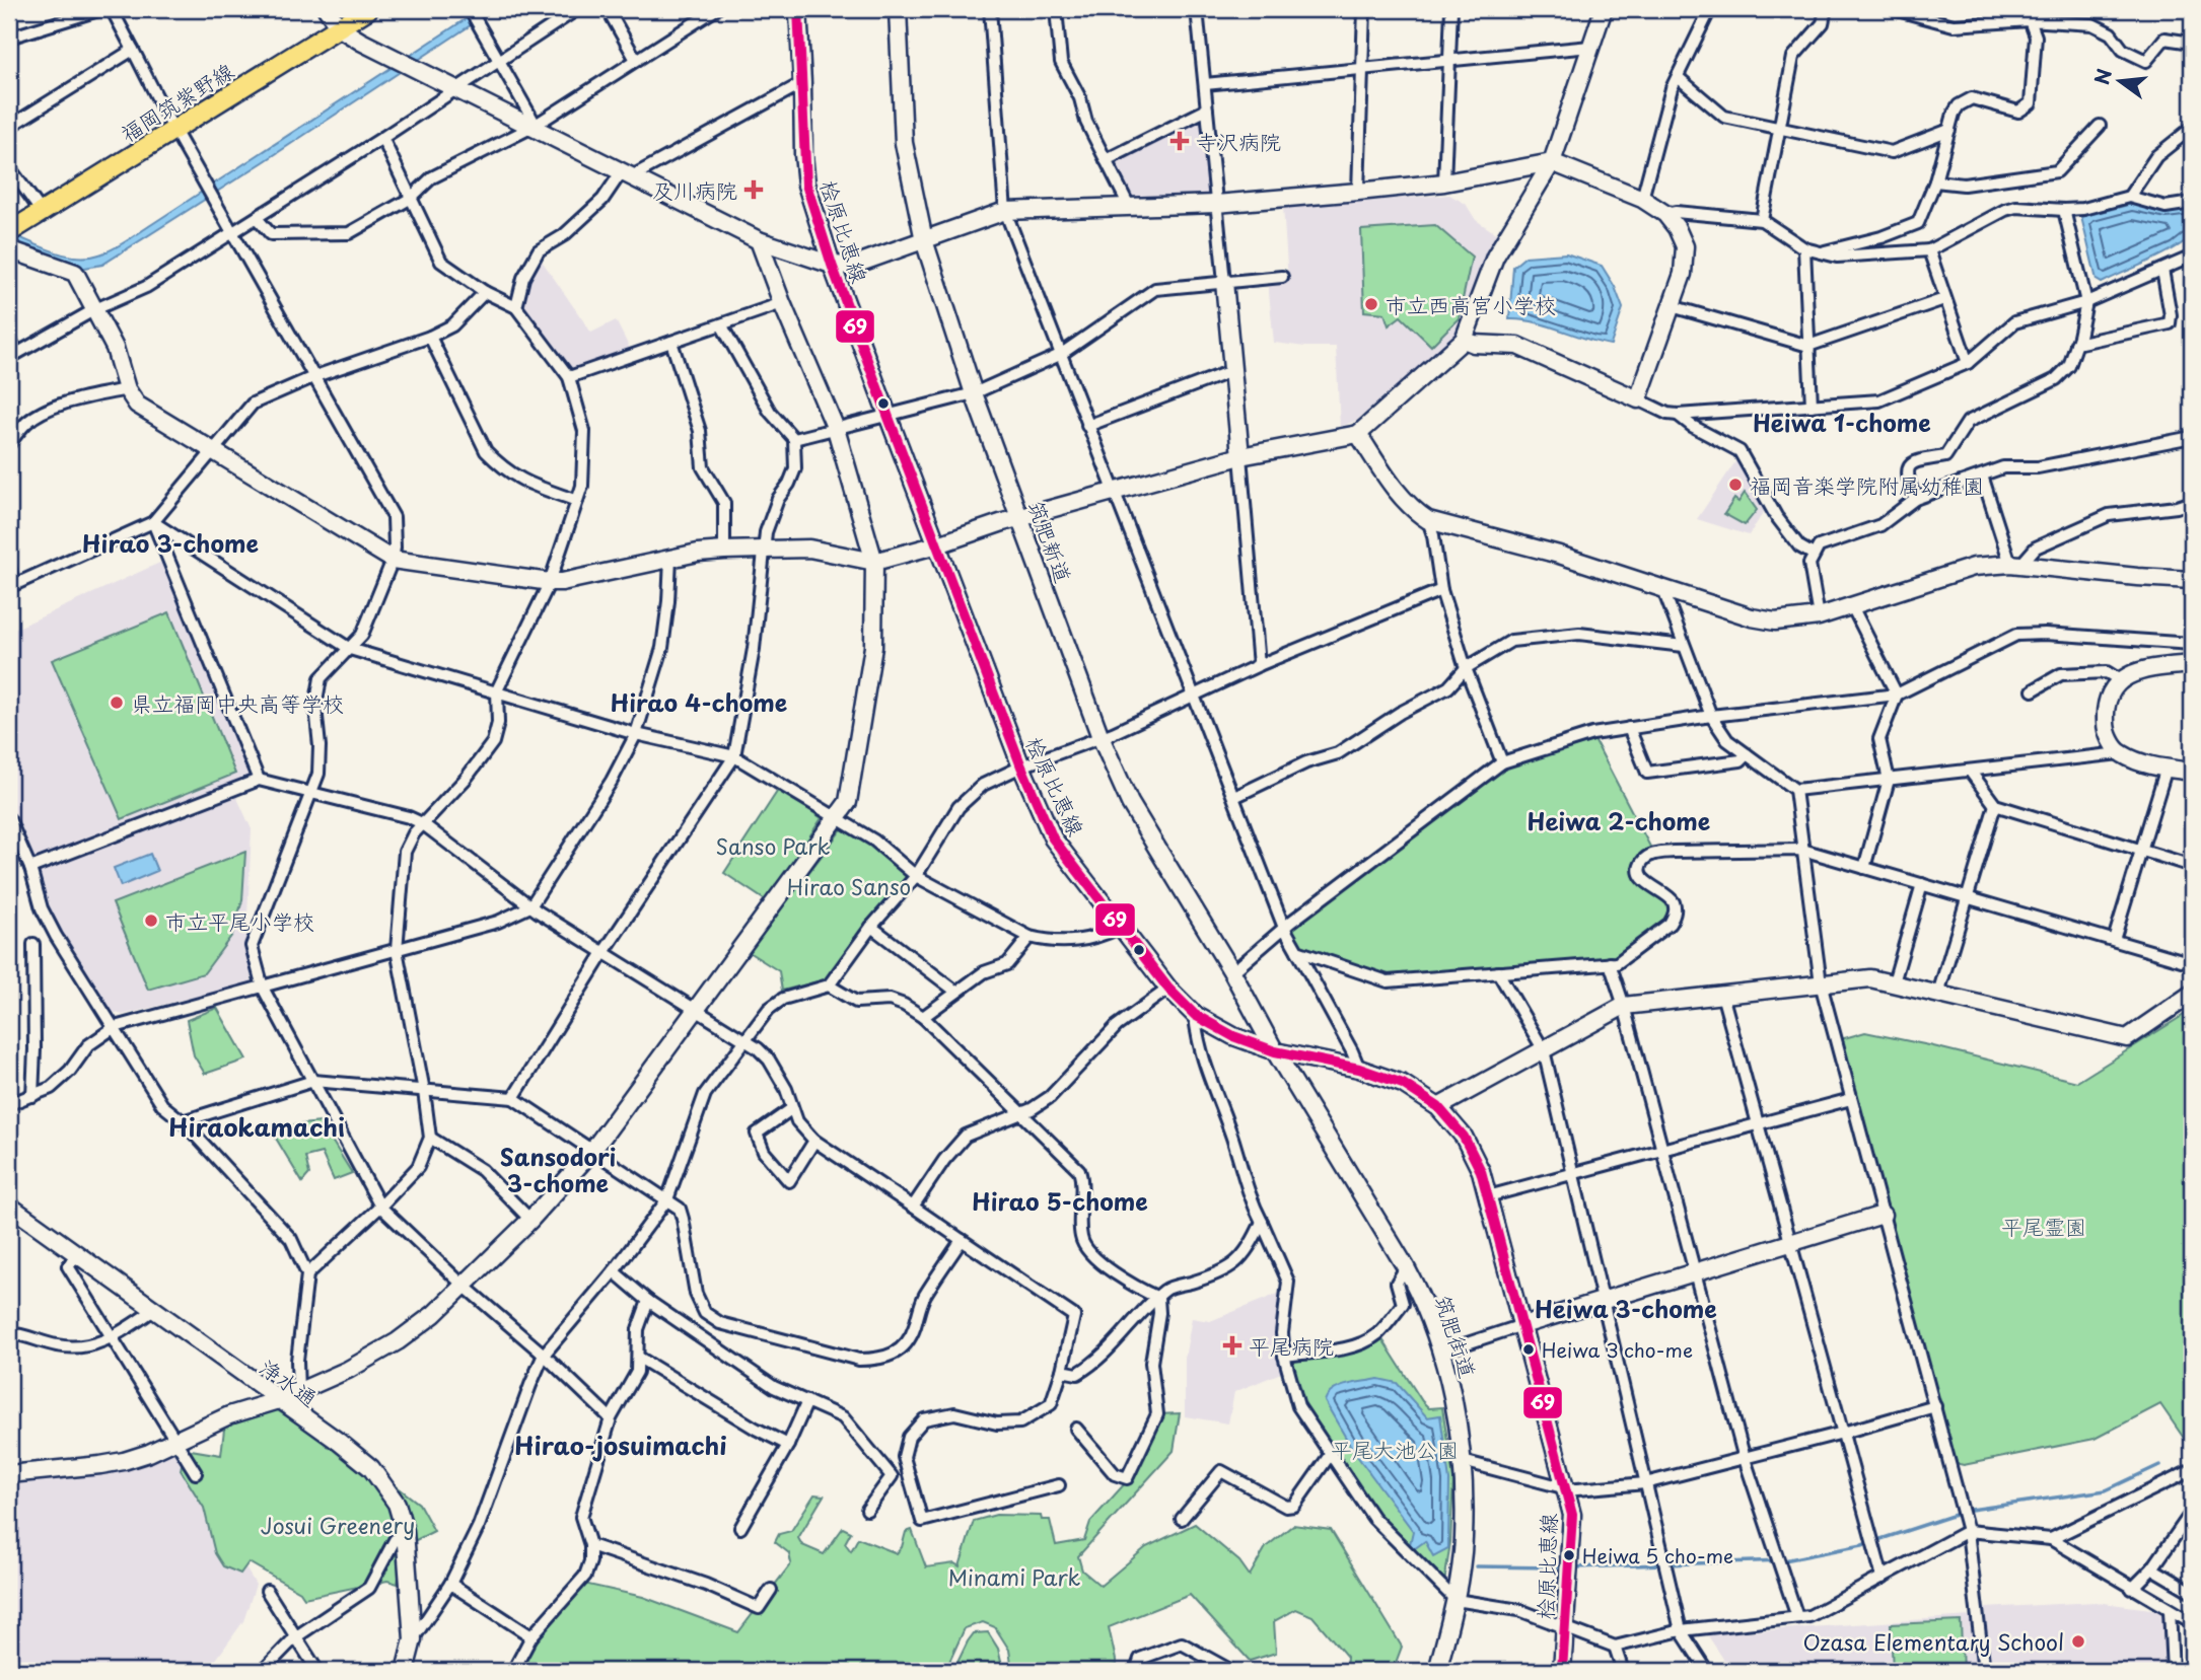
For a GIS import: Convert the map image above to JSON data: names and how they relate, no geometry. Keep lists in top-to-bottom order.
{
  "streets": {
    "main road": ["福岡筑紫野線"],
    "street": [
      "桧原比恵線",
      "筑肥新道",
      "筑肥街道",
      "浄水通"
    ]
  },
  "crossings": [
    ["桧原比恵線", "筑肥新道"],
    ["桧原比恵線", "筑肥街道"],
    ["筑肥新道", "筑肥街道"]
  ],
  "districts": [
    "Heiwa 1-chome",
    "Hirao 3-chome",
    "Hirao 4-chome",
    "Heiwa 2-chome",
    "Hiraokamachi",
    "Sansodori 3-chome",
    "Hirao 5-chome",
    "Heiwa 3-chome",
    "Hirao-josuimachi"
  ],
  "parks": [
    "Sanso Park",
    "Hirao Sanso",
    "平尾霊園",
    "平尾大池公園",
    "Josui Greenery",
    "Minami Park"
  ],
  "places": {
    "health": ["寺沢病院", "及川病院", "平尾病院"],
    "other": [
      "市立西高宮小学校",
      "福岡音楽学院附属幼稚園",
      "県立福岡中央高等学校",
      "市立平尾小学校",
      "Heiwa 3 cho-me",
      "Heiwa 5 cho-me",
      "Ozasa Elementary School"
    ]
  },
  "lines": ["transit line 69"],
  "north": "left"
}
